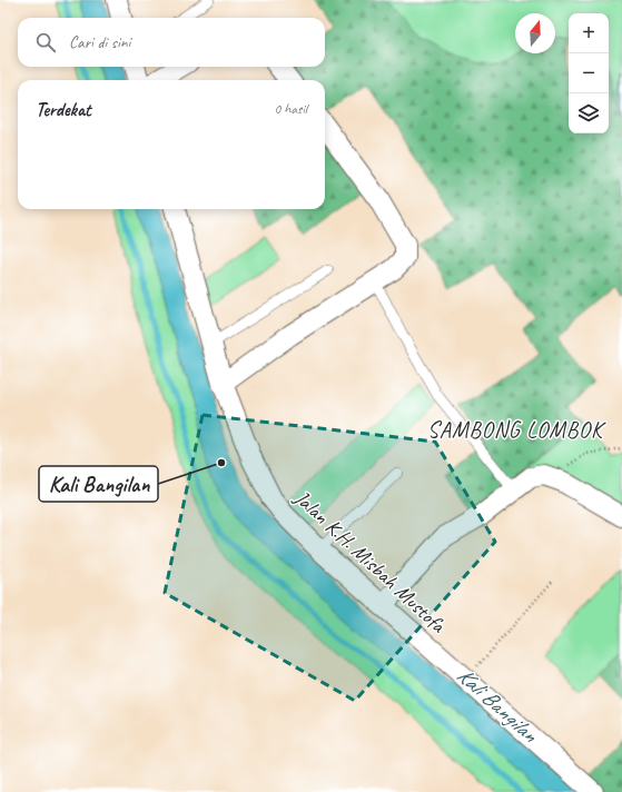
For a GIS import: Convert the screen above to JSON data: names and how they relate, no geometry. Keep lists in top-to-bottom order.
{
  "streets": {
    "street": ["Jalan K.H. Misbah Mustofa"]
  },
  "districts": ["SAMBONG LOMBOK"],
  "water": ["Kali Bangilan"],
  "places": ["Kali Bangilan"],
  "north": "top",
  "page": {
    "map_buttons": ["+", "−"],
    "search": "Cari di sini",
    "heading": ["Terdekat", "0 hasil"]
  }
}
